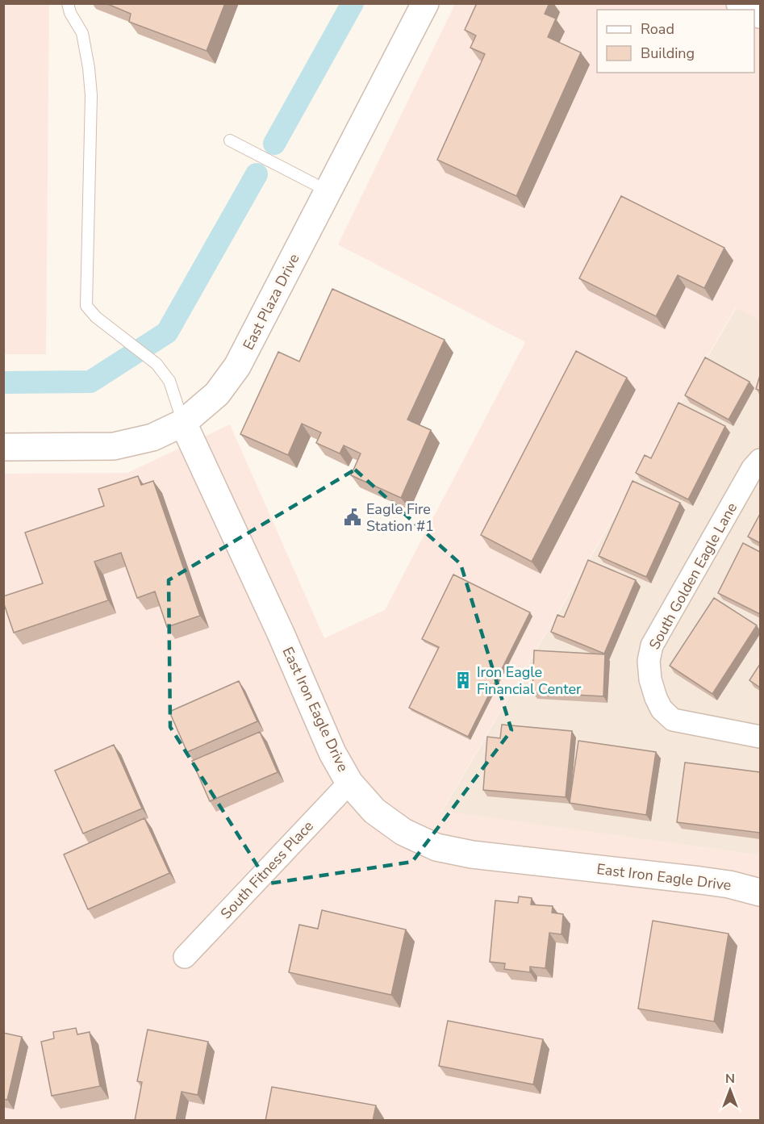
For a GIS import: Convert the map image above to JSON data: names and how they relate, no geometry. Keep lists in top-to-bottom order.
{
  "streets": {
    "street": [
      "East Plaza Drive",
      "South Golden Eagle Lane",
      "East Iron Eagle Drive",
      "South Fitness Place"
    ]
  },
  "crossings": [
    ["East Plaza Drive", "East Iron Eagle Drive"],
    ["East Iron Eagle Drive", "South Fitness Place"]
  ],
  "places": {
    "public building": ["Eagle Fire Station #1"],
    "building": ["Iron Eagle Financial Center"]
  },
  "legend": ["Road", "Building"],
  "north": "top"
}
